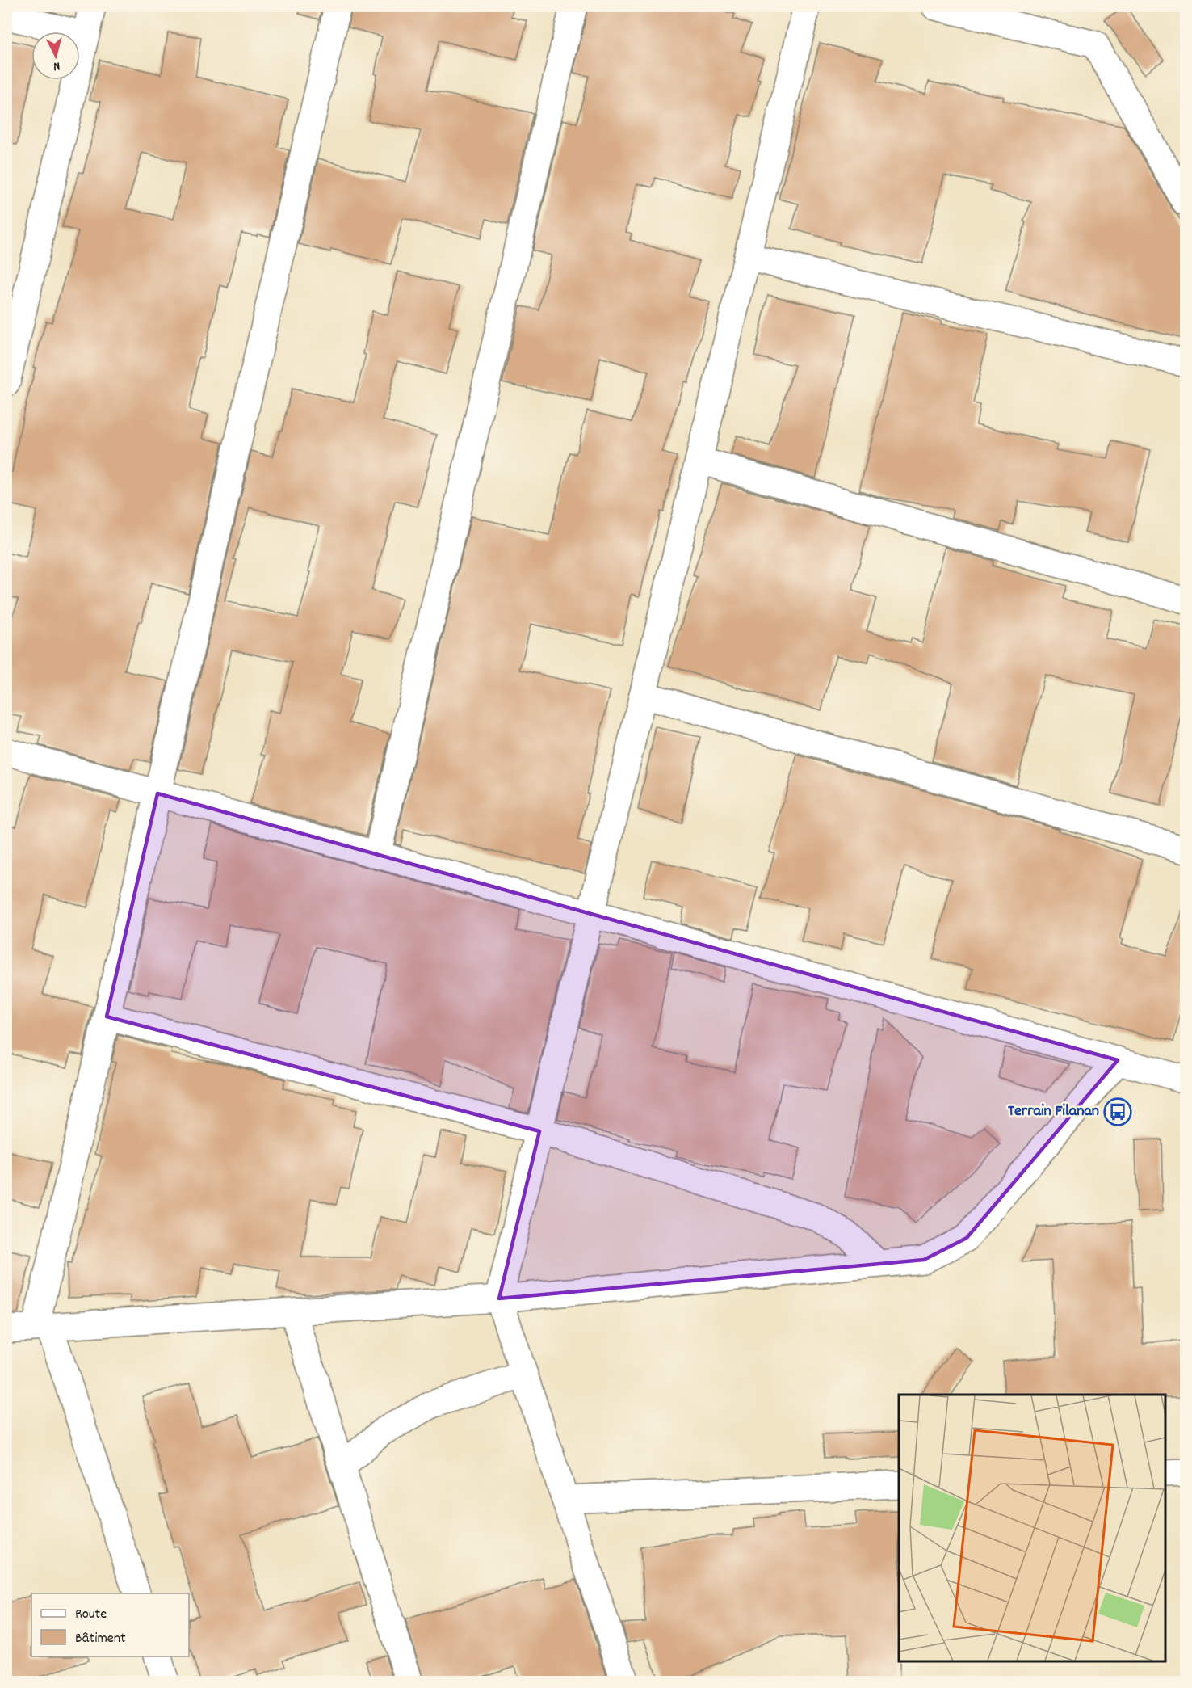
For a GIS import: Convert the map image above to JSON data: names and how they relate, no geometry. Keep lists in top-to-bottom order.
{
  "places": {
    "bus stop": ["Terrain Filanan"]
  },
  "legend": ["Route", "Bâtiment"],
  "north": "bottom"
}
